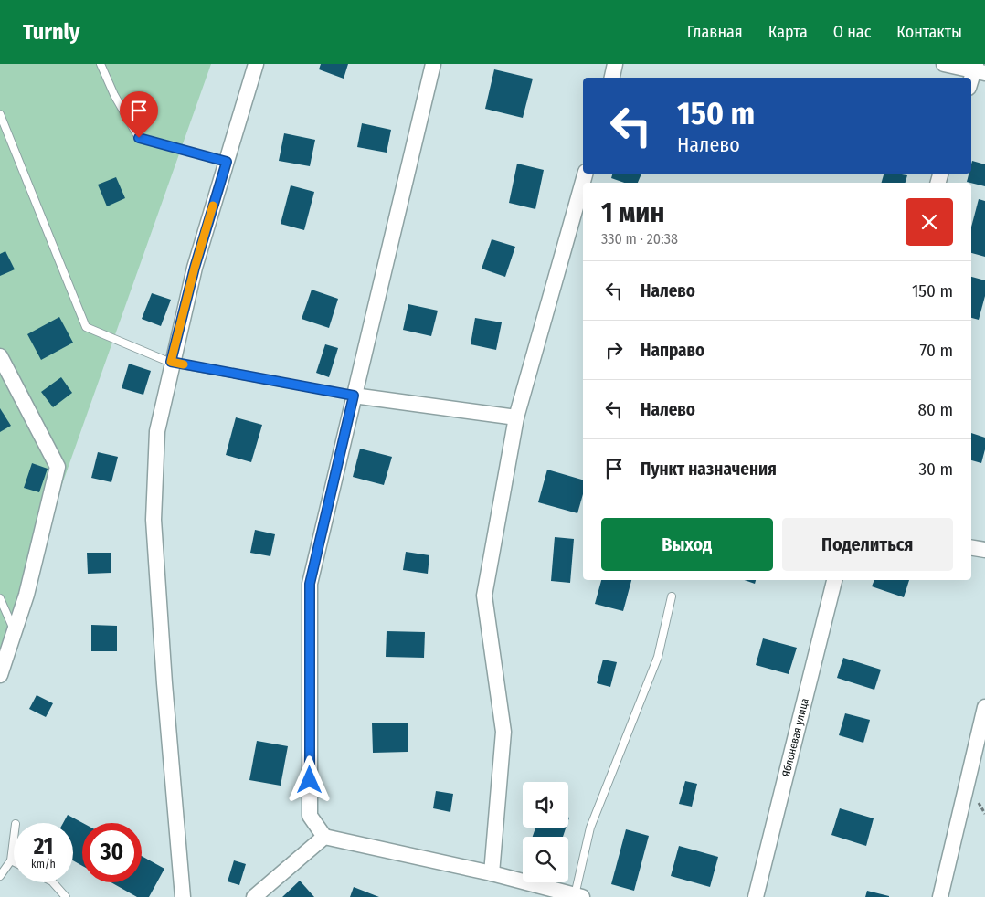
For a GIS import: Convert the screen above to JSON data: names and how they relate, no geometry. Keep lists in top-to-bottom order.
{
  "streets": {
    "street": ["Яблоневая улица"]
  },
  "page": {
    "header": "Turnly",
    "nav": [
      "Главная",
      "Карта",
      "О нас",
      "Контакты"
    ],
    "turn": ["150 m", "Налево"],
    "heading": ["1 мин", "330 m · 20:38"],
    "list": [
      {
        "name": "Налево",
        "value": "150 m"
      },
      {
        "name": "Направо",
        "value": "70 m"
      },
      {
        "name": "Налево",
        "value": "80 m"
      },
      {
        "name": "Пункт назначения",
        "value": "30 m"
      }
    ],
    "buttons": ["Выход", "Поделиться"],
    "speed": "21 km/h",
    "limit": "30"
  }
}
